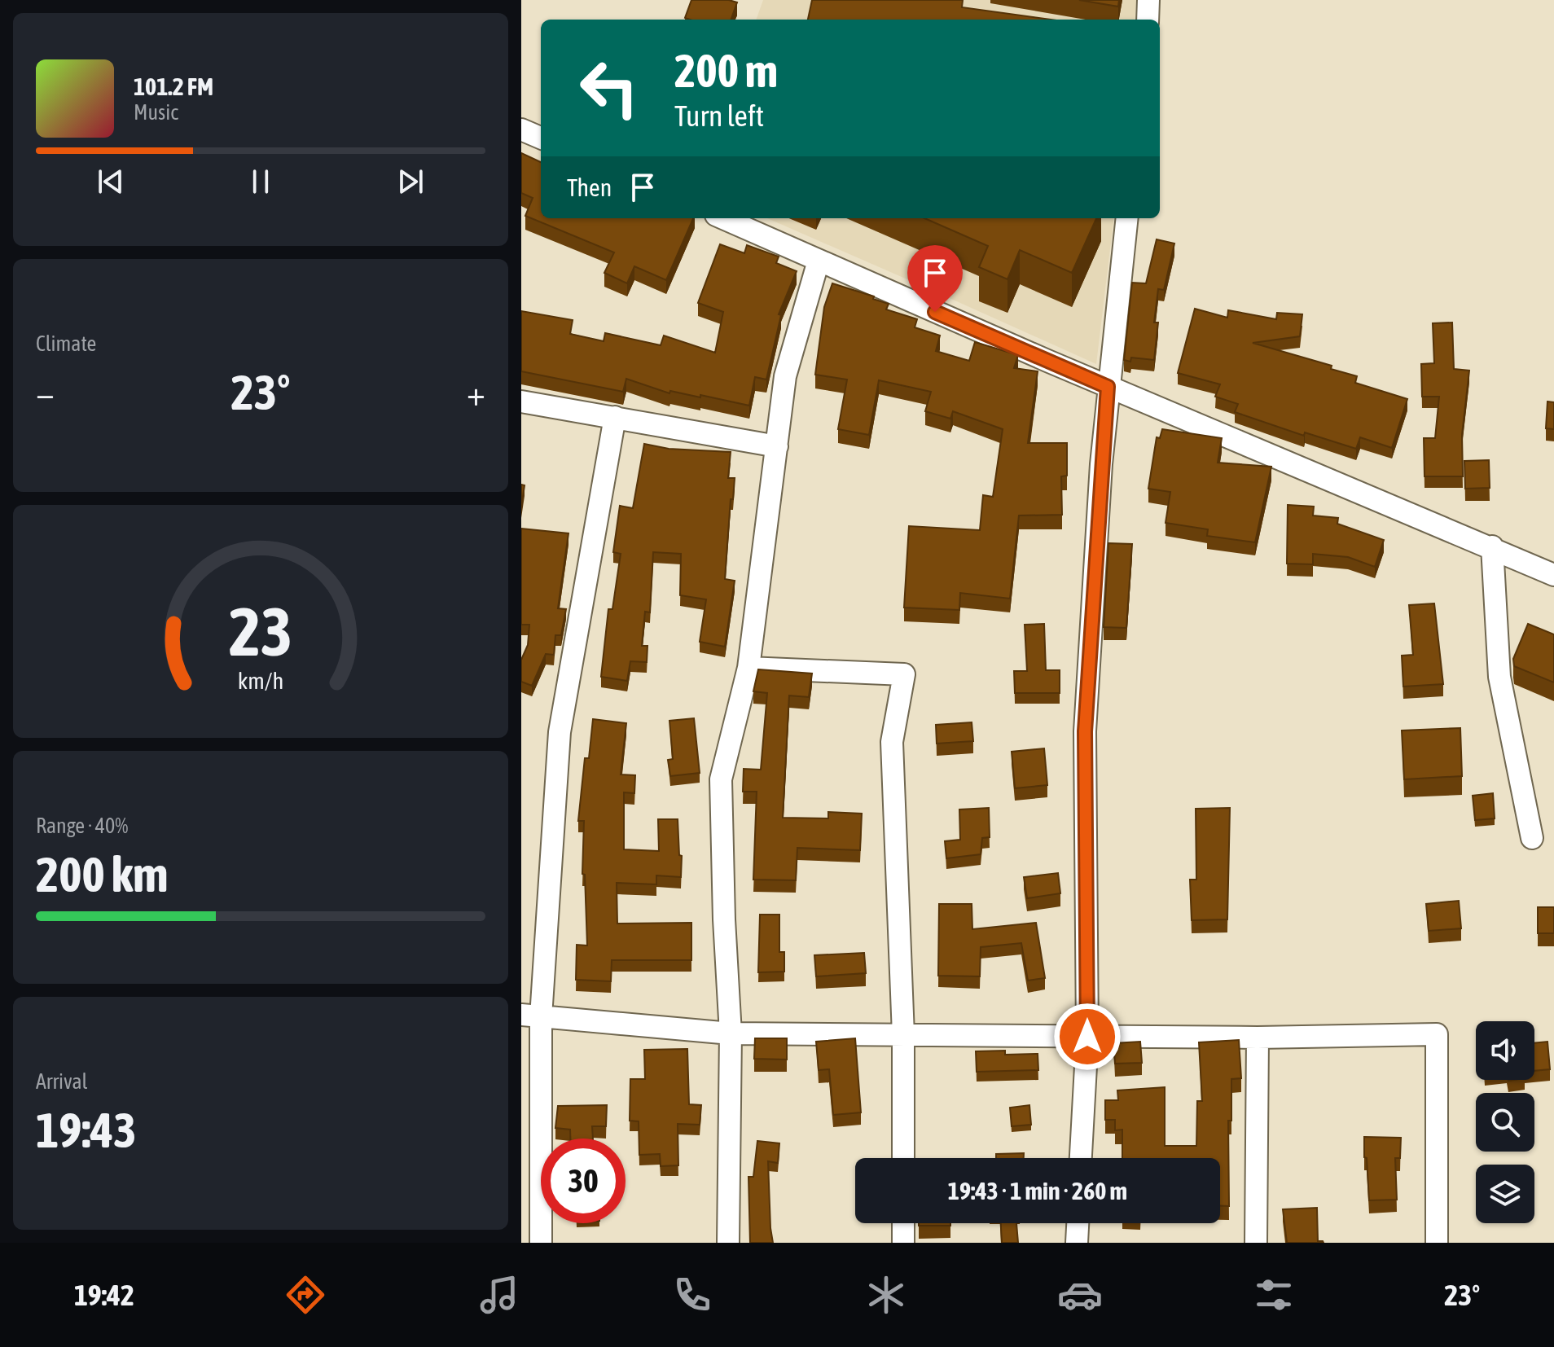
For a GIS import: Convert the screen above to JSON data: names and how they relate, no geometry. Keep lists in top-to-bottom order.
{
  "page": {
    "turn": ["200 m", "Turn left"],
    "song": ["101.2 FM", "Music"],
    "then": "Then",
    "tile": [
      "Climate",
      ["Range · 40%", "200 km"],
      ["Arrival", "19:43"]
    ],
    "heat": ["−", "23°", "+"],
    "limit": "30",
    "trip": "19:43 · 1 min · 260 m",
    "tabs": ["19:42", "23°"],
    "gauge": ["23", "km/h"]
  }
}
